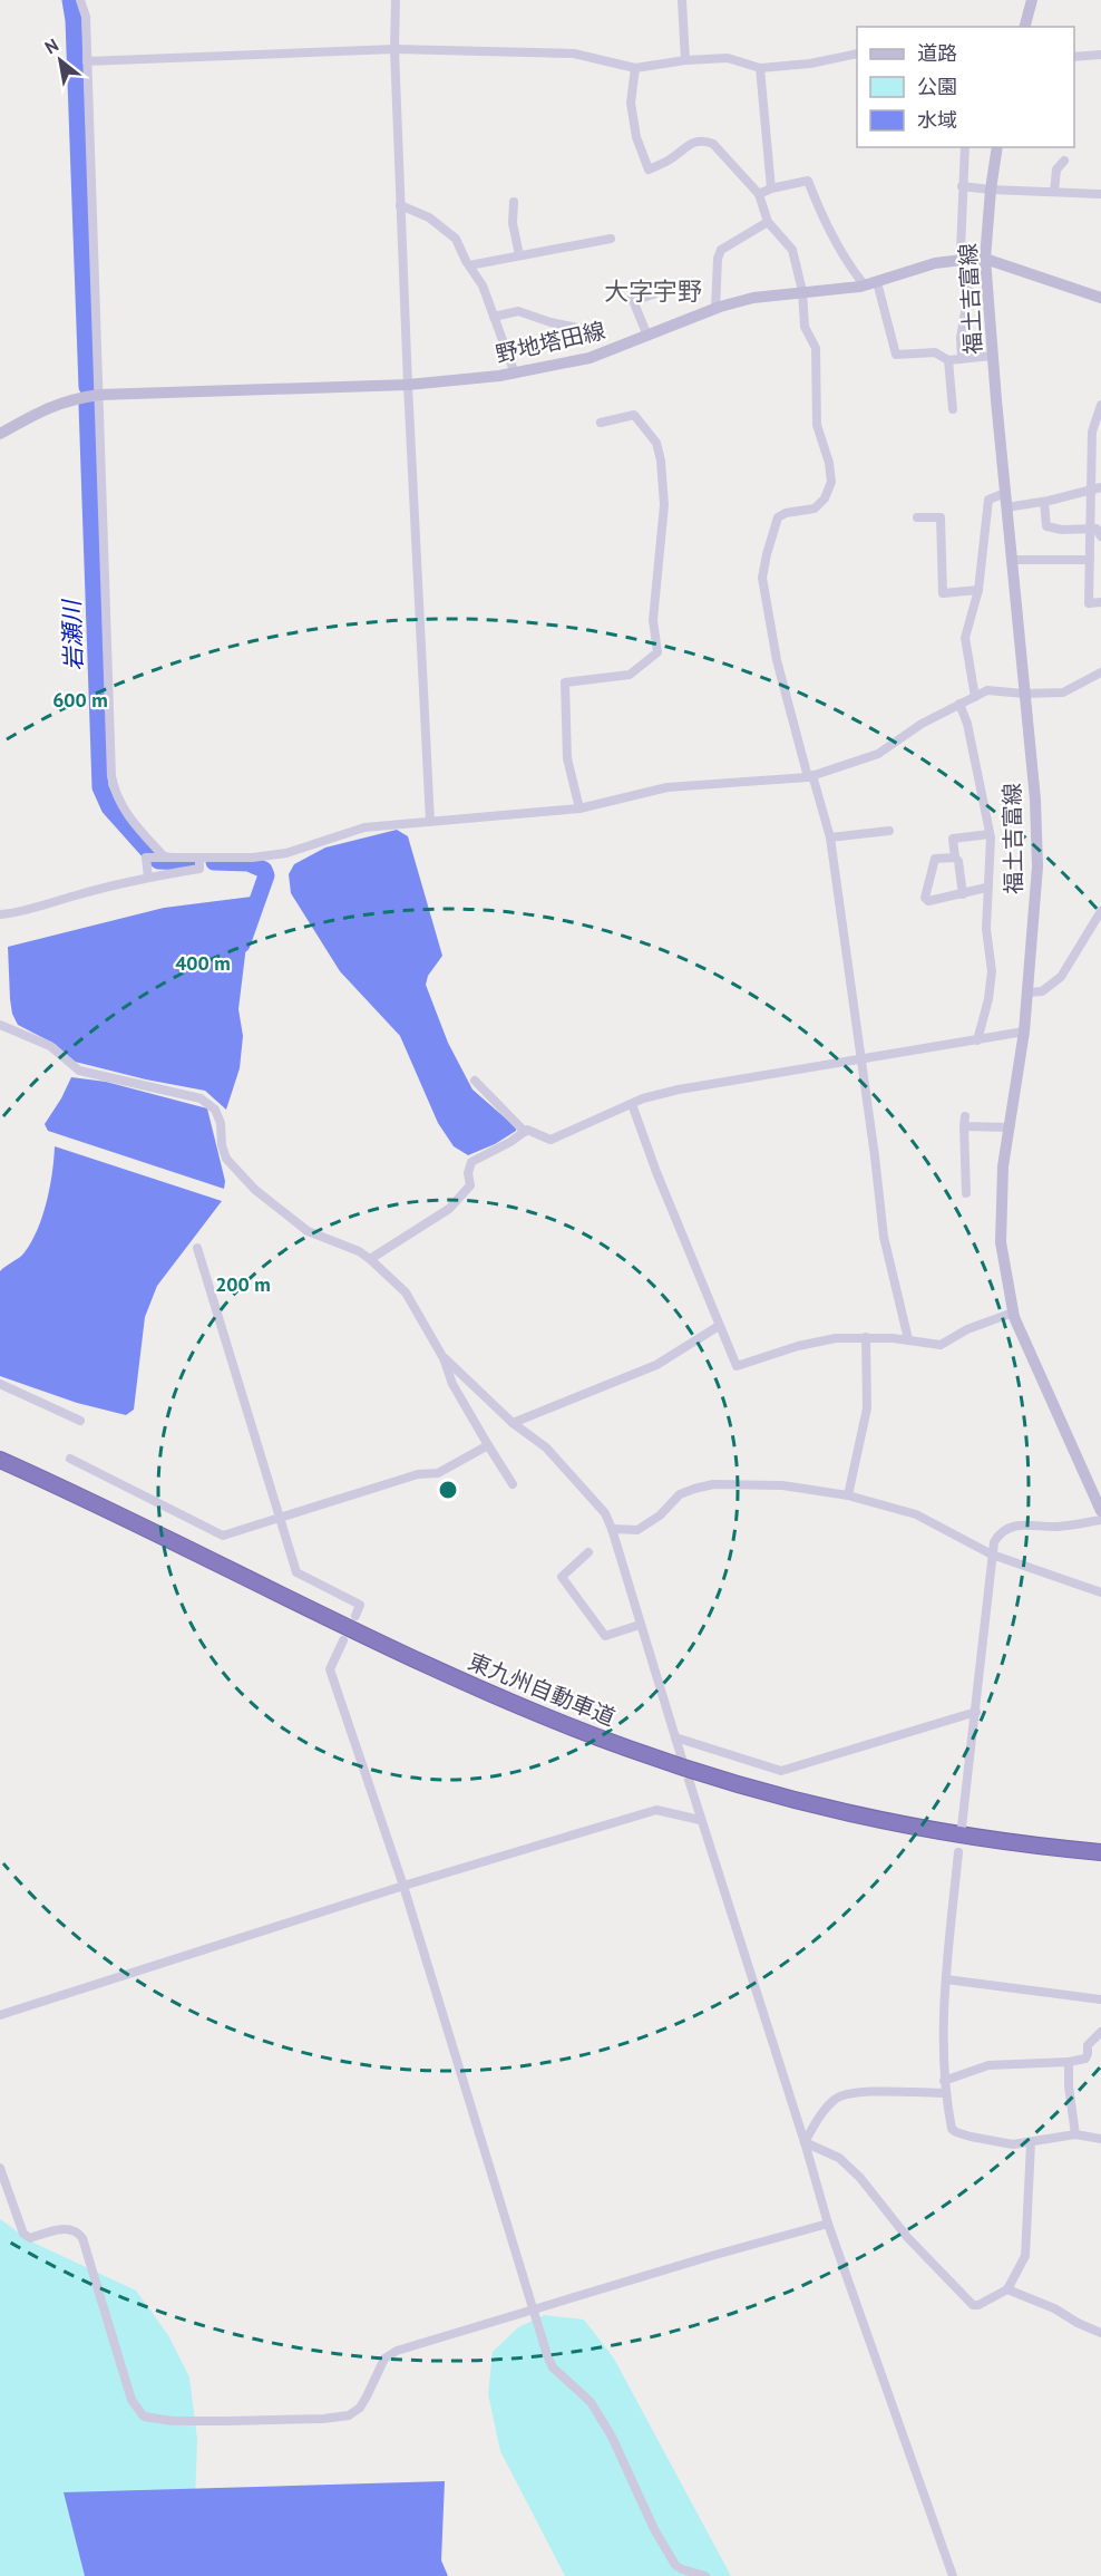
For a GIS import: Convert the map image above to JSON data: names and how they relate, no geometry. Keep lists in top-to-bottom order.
{
  "streets": {
    "highway": ["東九州自動車道"],
    "main road": ["福土吉富線", "野地塔田線"]
  },
  "crossings": [
    ["福土吉富線", "野地塔田線"]
  ],
  "districts": ["大字宇野"],
  "water": ["岩瀬川"],
  "legend": ["道路", "公園", "水域"],
  "north": "top left",
  "rings": ["600 m", "400 m", "200 m"]
}
